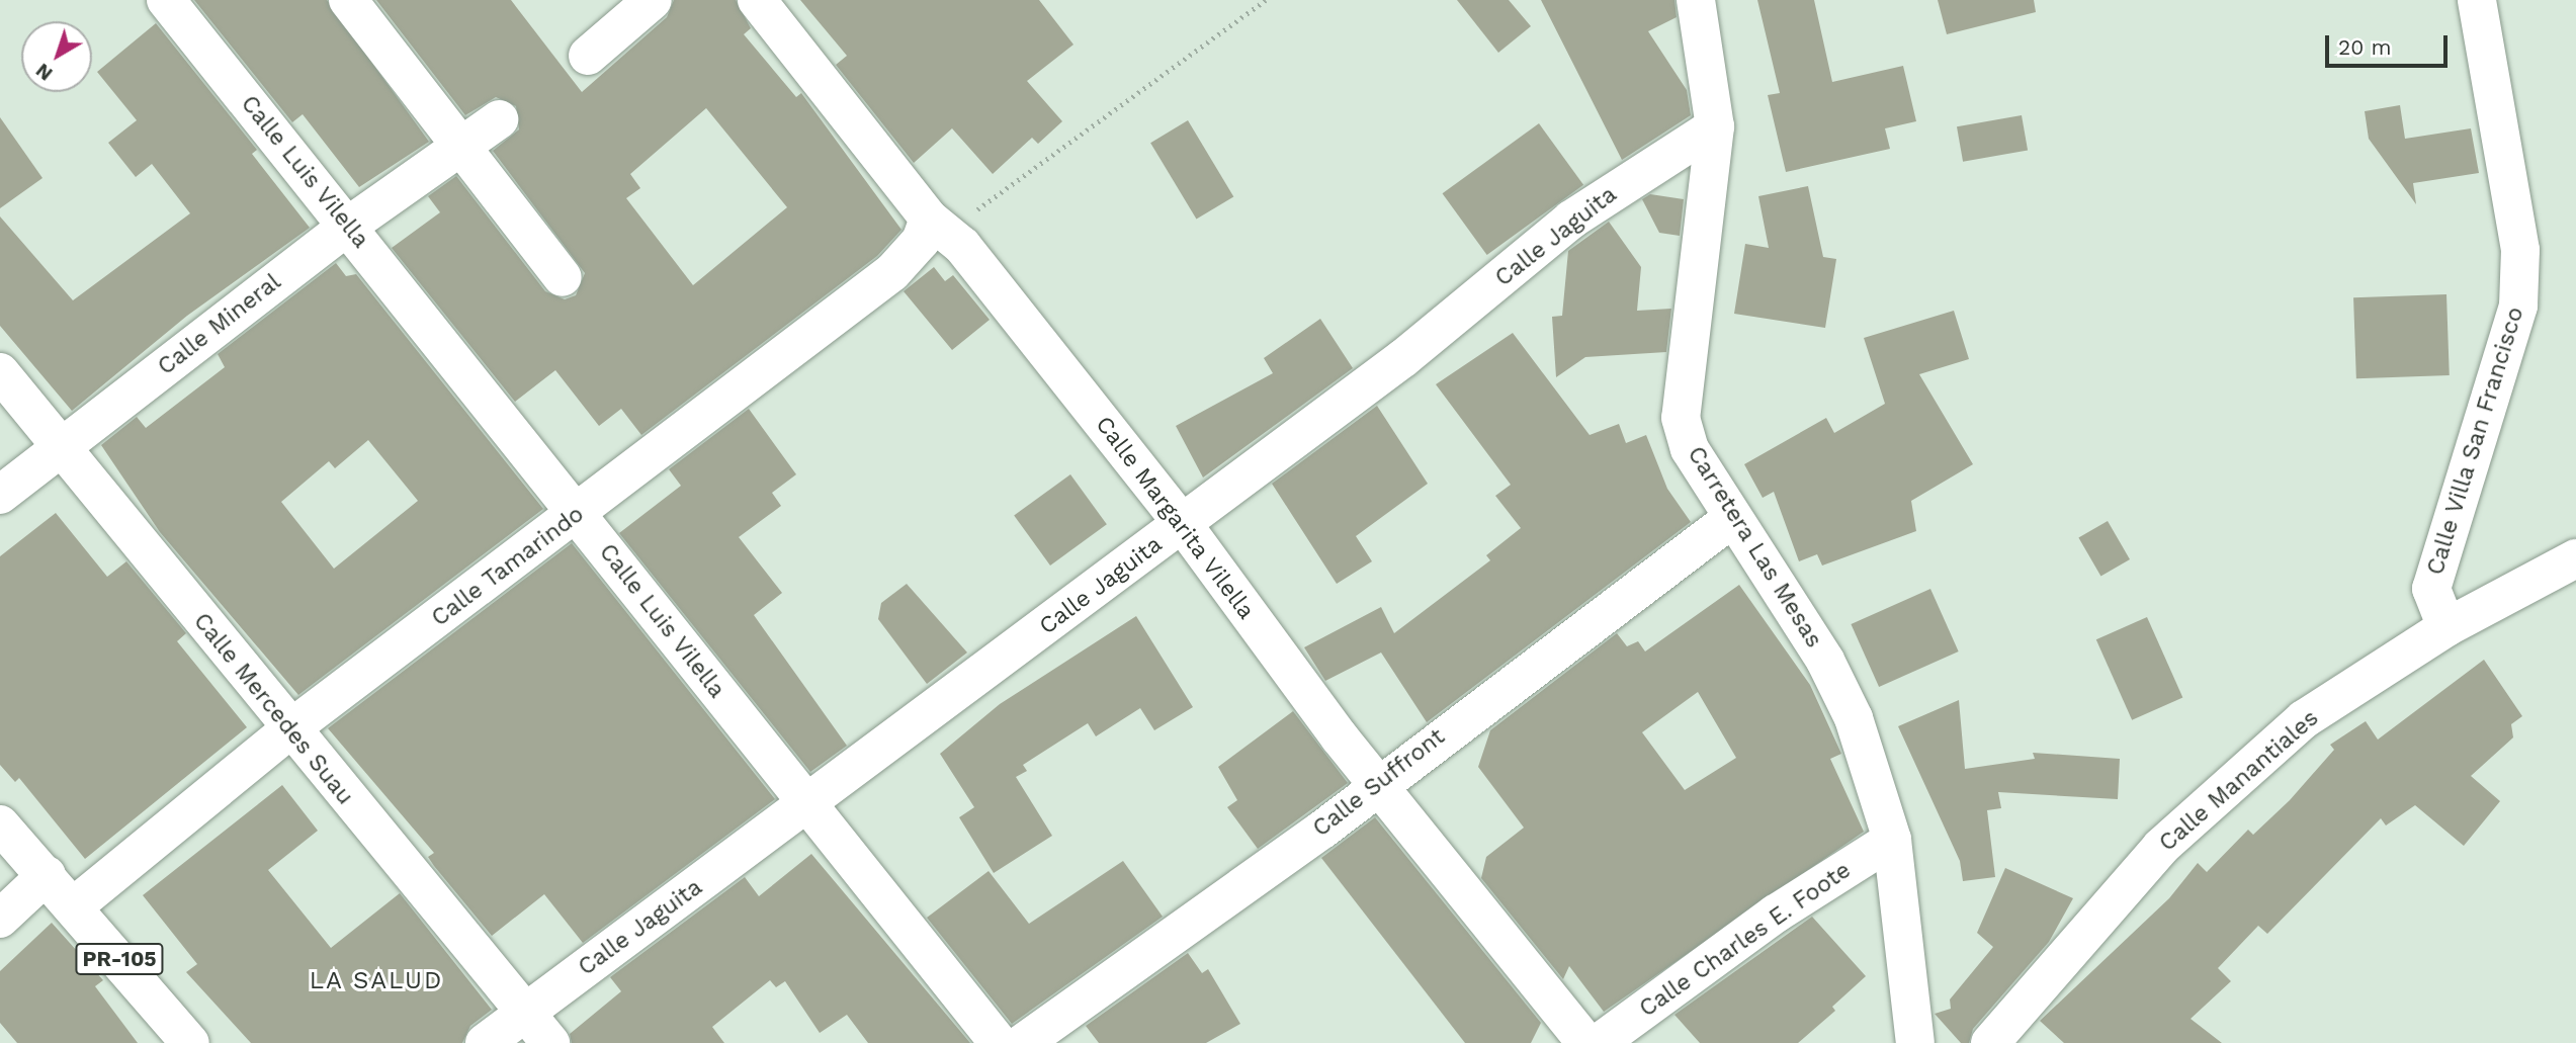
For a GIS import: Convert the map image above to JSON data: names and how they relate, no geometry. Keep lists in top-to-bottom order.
{
  "streets": {
    "street": [
      "Calle Luis Vilella",
      "Calle Jaguita",
      "Calle Mineral",
      "Calle Villa San Francisco",
      "Calle Margarita Vilella",
      "Carretera Las Mesas",
      "Calle Tamarindo",
      "Calle Mercedes Suau",
      "Calle Manantiales",
      "Calle Suffront",
      "Calle Charles E. Foote",
      "PR-105"
    ]
  },
  "crossings": [
    ["Calle Luis Vilella", "Calle Jaguita"],
    ["Calle Luis Vilella", "Calle Mineral"],
    ["Calle Luis Vilella", "Calle Tamarindo"],
    ["Calle Jaguita", "Calle Margarita Vilella"],
    ["Calle Jaguita", "Carretera Las Mesas"],
    ["Calle Jaguita", "Calle Mercedes Suau"],
    ["Calle Mineral", "Calle Mercedes Suau"],
    ["Calle Villa San Francisco", "Calle Manantiales"],
    ["Calle Margarita Vilella", "Calle Tamarindo"],
    ["Calle Margarita Vilella", "Calle Suffront"],
    ["Carretera Las Mesas", "Calle Suffront"],
    ["Carretera Las Mesas", "Calle Charles E. Foote"],
    ["Calle Tamarindo", "Calle Mercedes Suau"],
    ["Calle Tamarindo", "PR-105"]
  ],
  "districts": ["LA SALUD"],
  "scale_bar": "20 m",
  "north": "bottom left"
}
